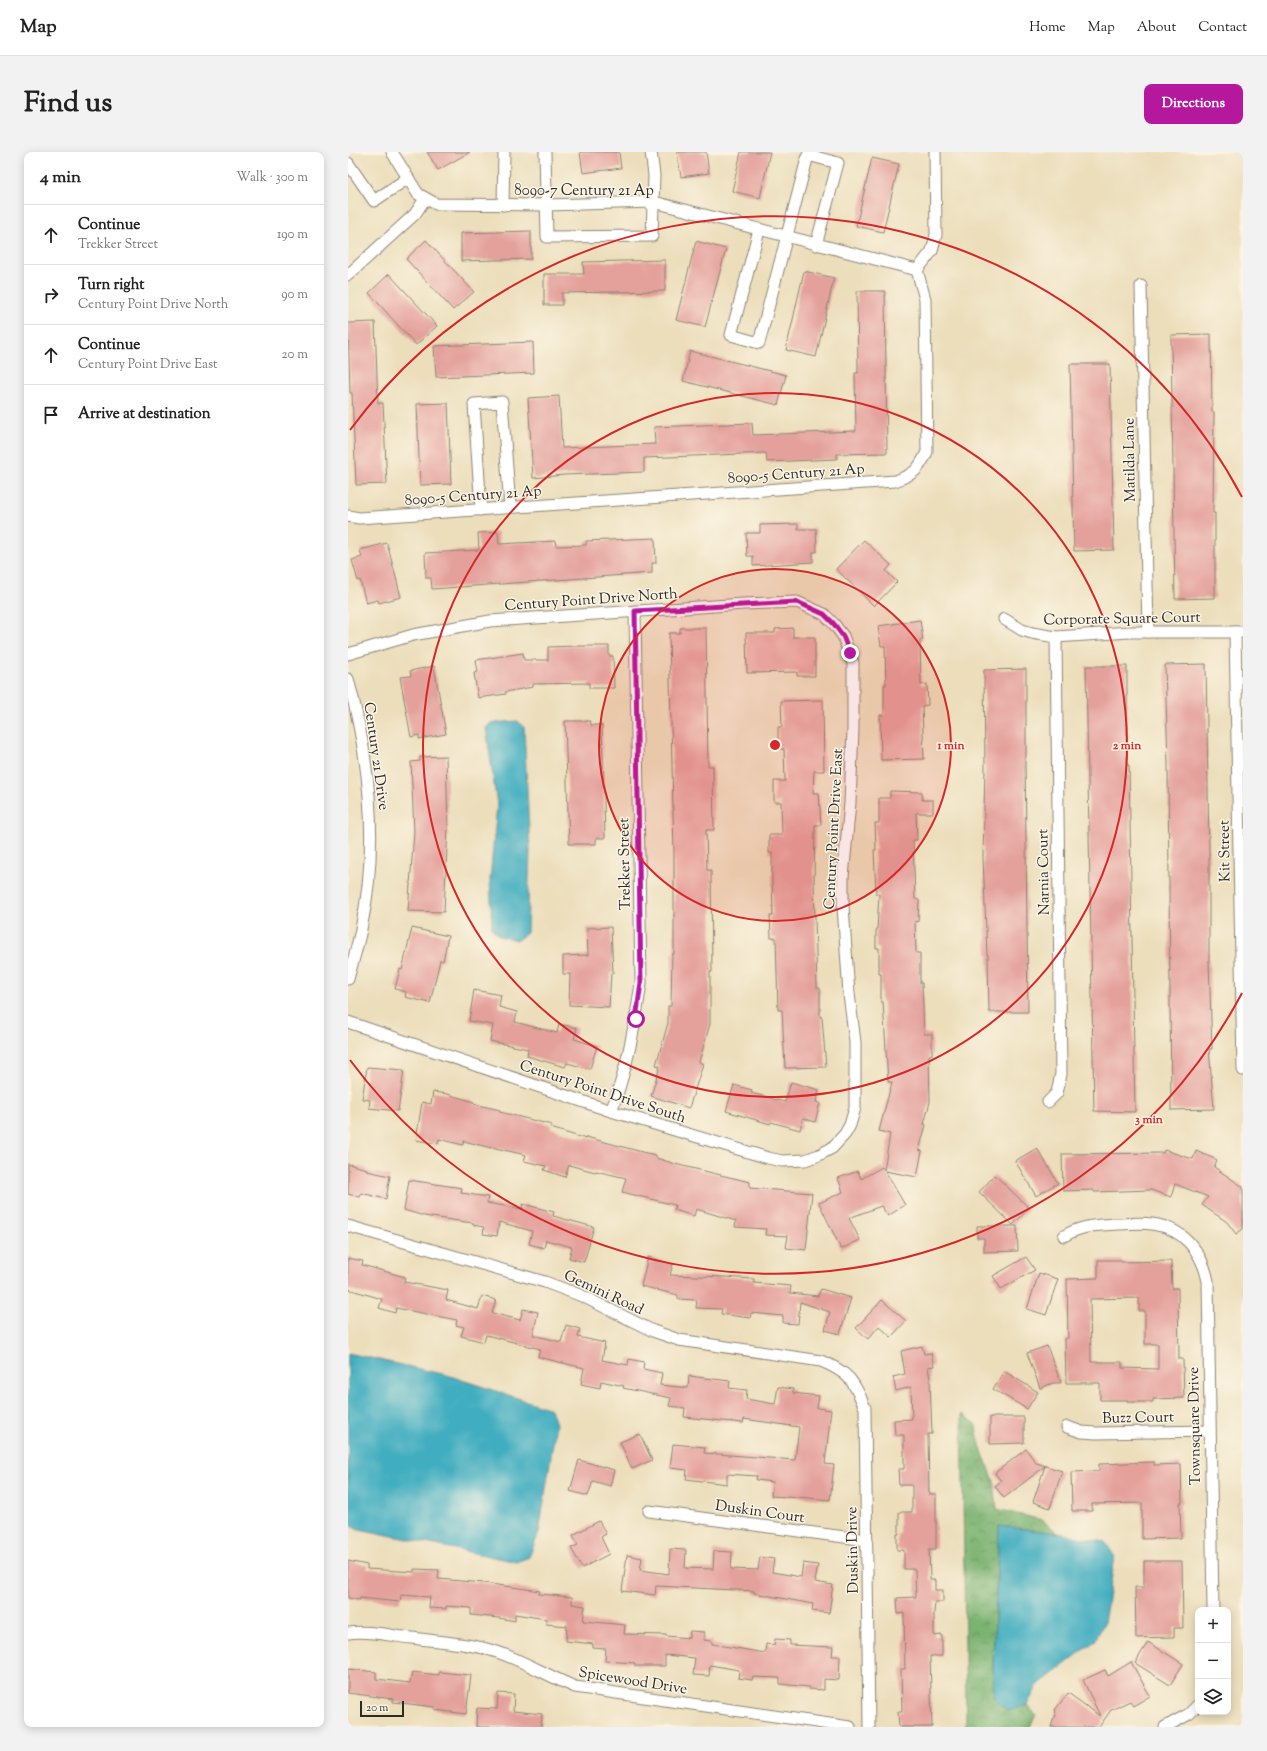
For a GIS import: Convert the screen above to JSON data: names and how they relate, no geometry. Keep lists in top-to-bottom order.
{
  "streets": {
    "street": [
      "8090-7 Century 21 Ap",
      "Matilda Lane",
      "8090-5 Century 21 Ap",
      "Century Point Drive North",
      "Corporate Square Court",
      "Century 21 Drive",
      "Century Point Drive East",
      "Kit Street",
      "Trekker Street",
      "Narnia Court",
      "Century Point Drive South",
      "Gemini Road",
      "Buzz Court",
      "Townsquare Drive",
      "Duskin Court",
      "Duskin Drive",
      "Spicewood Drive"
    ]
  },
  "crossings": [
    ["8090-7 Century 21 Ap", "8090-5 Century 21 Ap"],
    ["Matilda Lane", "Corporate Square Court"],
    ["Century Point Drive North", "Century Point Drive East"],
    ["Century Point Drive North", "Trekker Street"],
    ["Corporate Square Court", "Kit Street"],
    ["Corporate Square Court", "Narnia Court"],
    ["Century Point Drive East", "Century Point Drive South"],
    ["Trekker Street", "Century Point Drive South"],
    ["Gemini Road", "Duskin Drive"],
    ["Buzz Court", "Townsquare Drive"],
    ["Duskin Court", "Duskin Drive"]
  ],
  "scale_bar": "20 m",
  "page": {
    "header": "Map",
    "nav": [
      "Home",
      "Map",
      "About",
      "Contact"
    ],
    "title": "Find us",
    "buttons": "Directions",
    "heading": ["4 min", "Walk · 300 m"],
    "list": [
      ["Continue", "Trekker Street", "190 m"],
      ["Turn right", "Century Point Drive North", "90 m"],
      ["Continue", "Century Point Drive East", "20 m"],
      "Arrive at destination"
    ],
    "map_buttons": ["+", "−"],
    "scale": "20 m"
  },
  "rings": ["1 min", "2 min", "3 min"]
}
